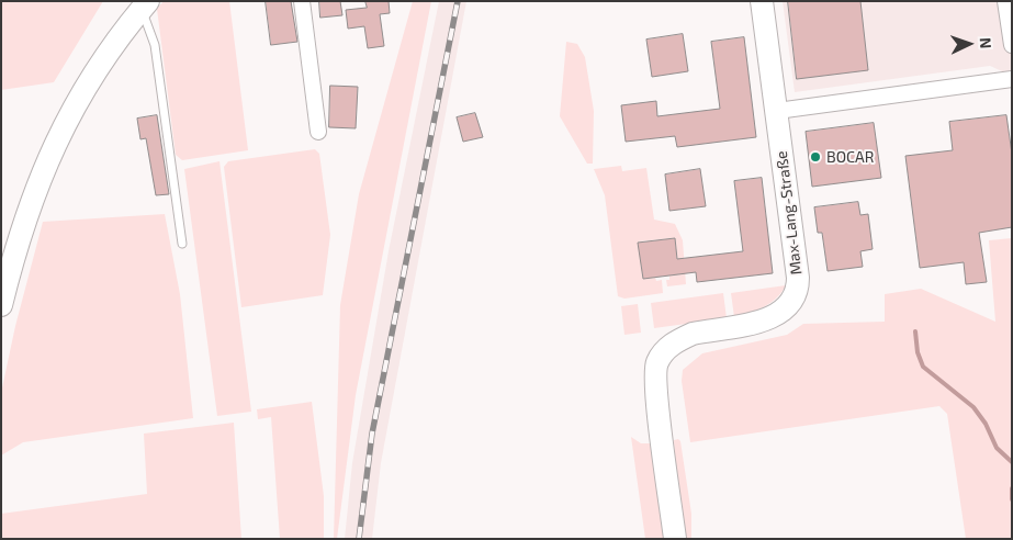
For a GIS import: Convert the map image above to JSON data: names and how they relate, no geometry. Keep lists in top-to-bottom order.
{
  "streets": {
    "main road": ["Max-Lang-Straße"]
  },
  "places": ["BOCAR"],
  "north": "right"
}
